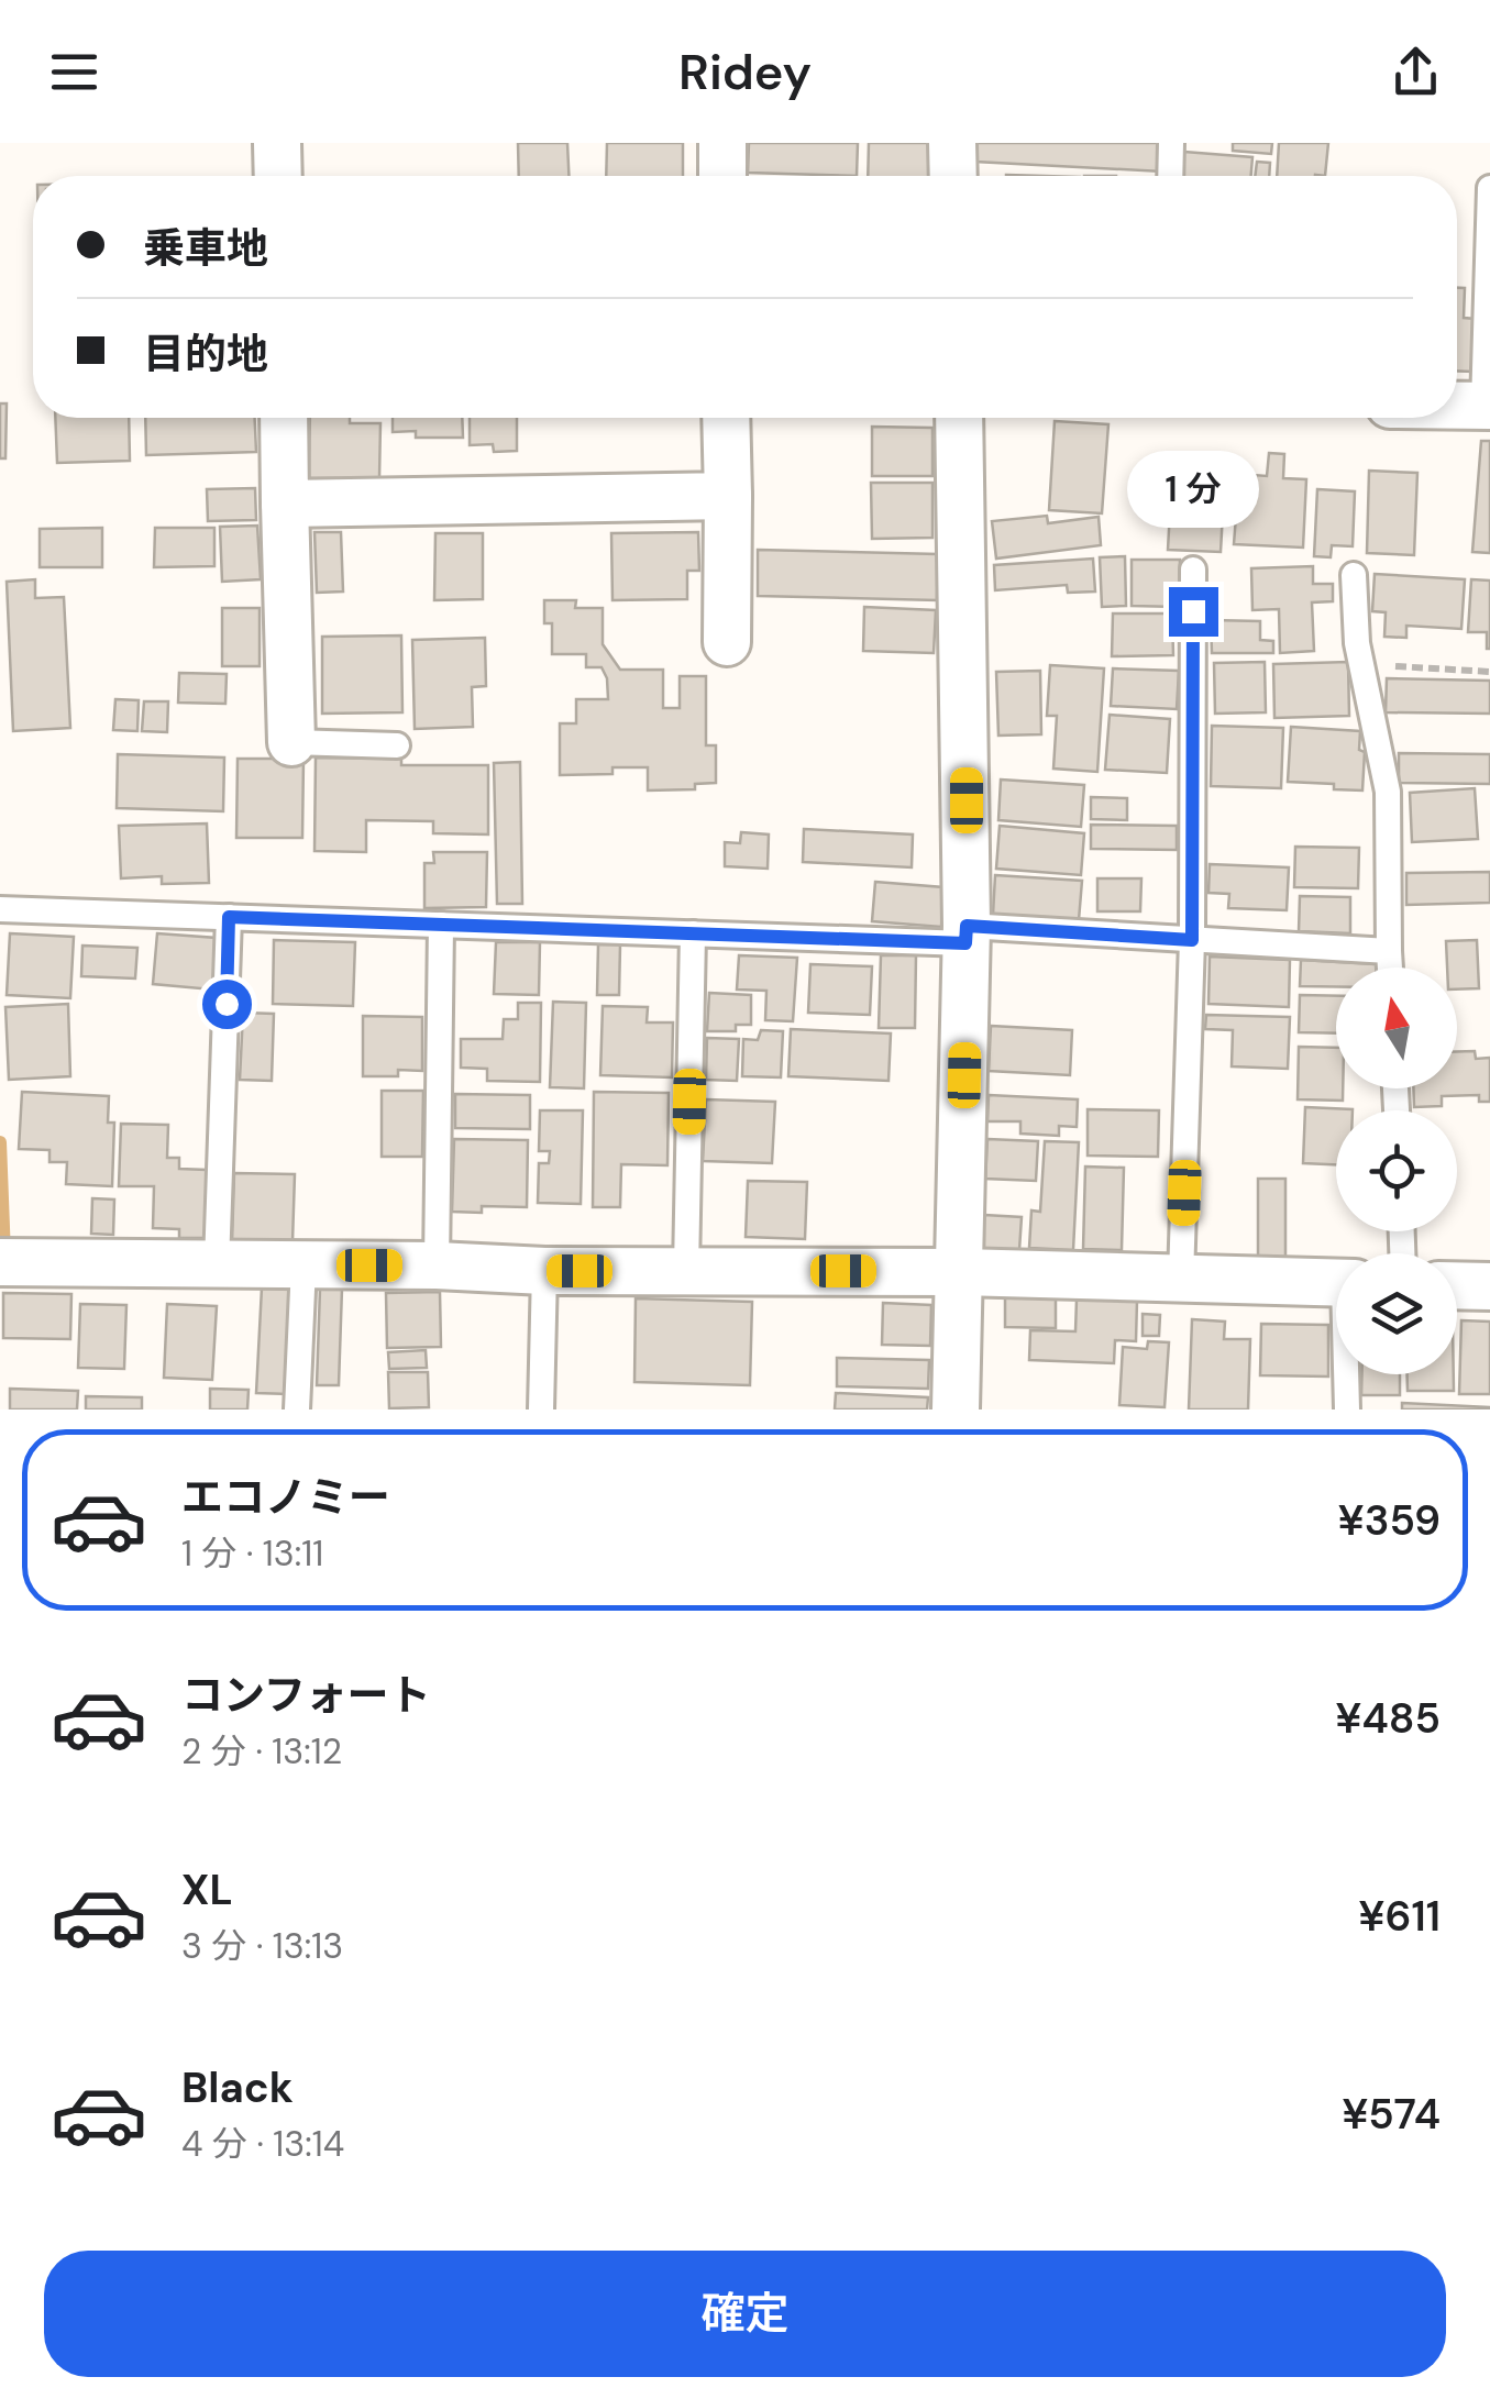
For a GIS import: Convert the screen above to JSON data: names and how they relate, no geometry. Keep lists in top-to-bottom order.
{
  "north": "top",
  "page": {
    "header": "Ridey",
    "banner": ["乗車地", "目的地"],
    "bubble": "1 分",
    "list": [
      {
        "name": "エコノミー",
        "note": "1 分 · 13:11",
        "value": "¥359"
      },
      {
        "name": "コンフォート",
        "note": "2 分 · 13:12",
        "value": "¥485"
      },
      {
        "name": "XL",
        "note": "3 分 · 13:13",
        "value": "¥611"
      },
      {
        "name": "Black",
        "note": "4 分 · 13:14",
        "value": "¥574"
      }
    ],
    "buttons": "確定"
  }
}
